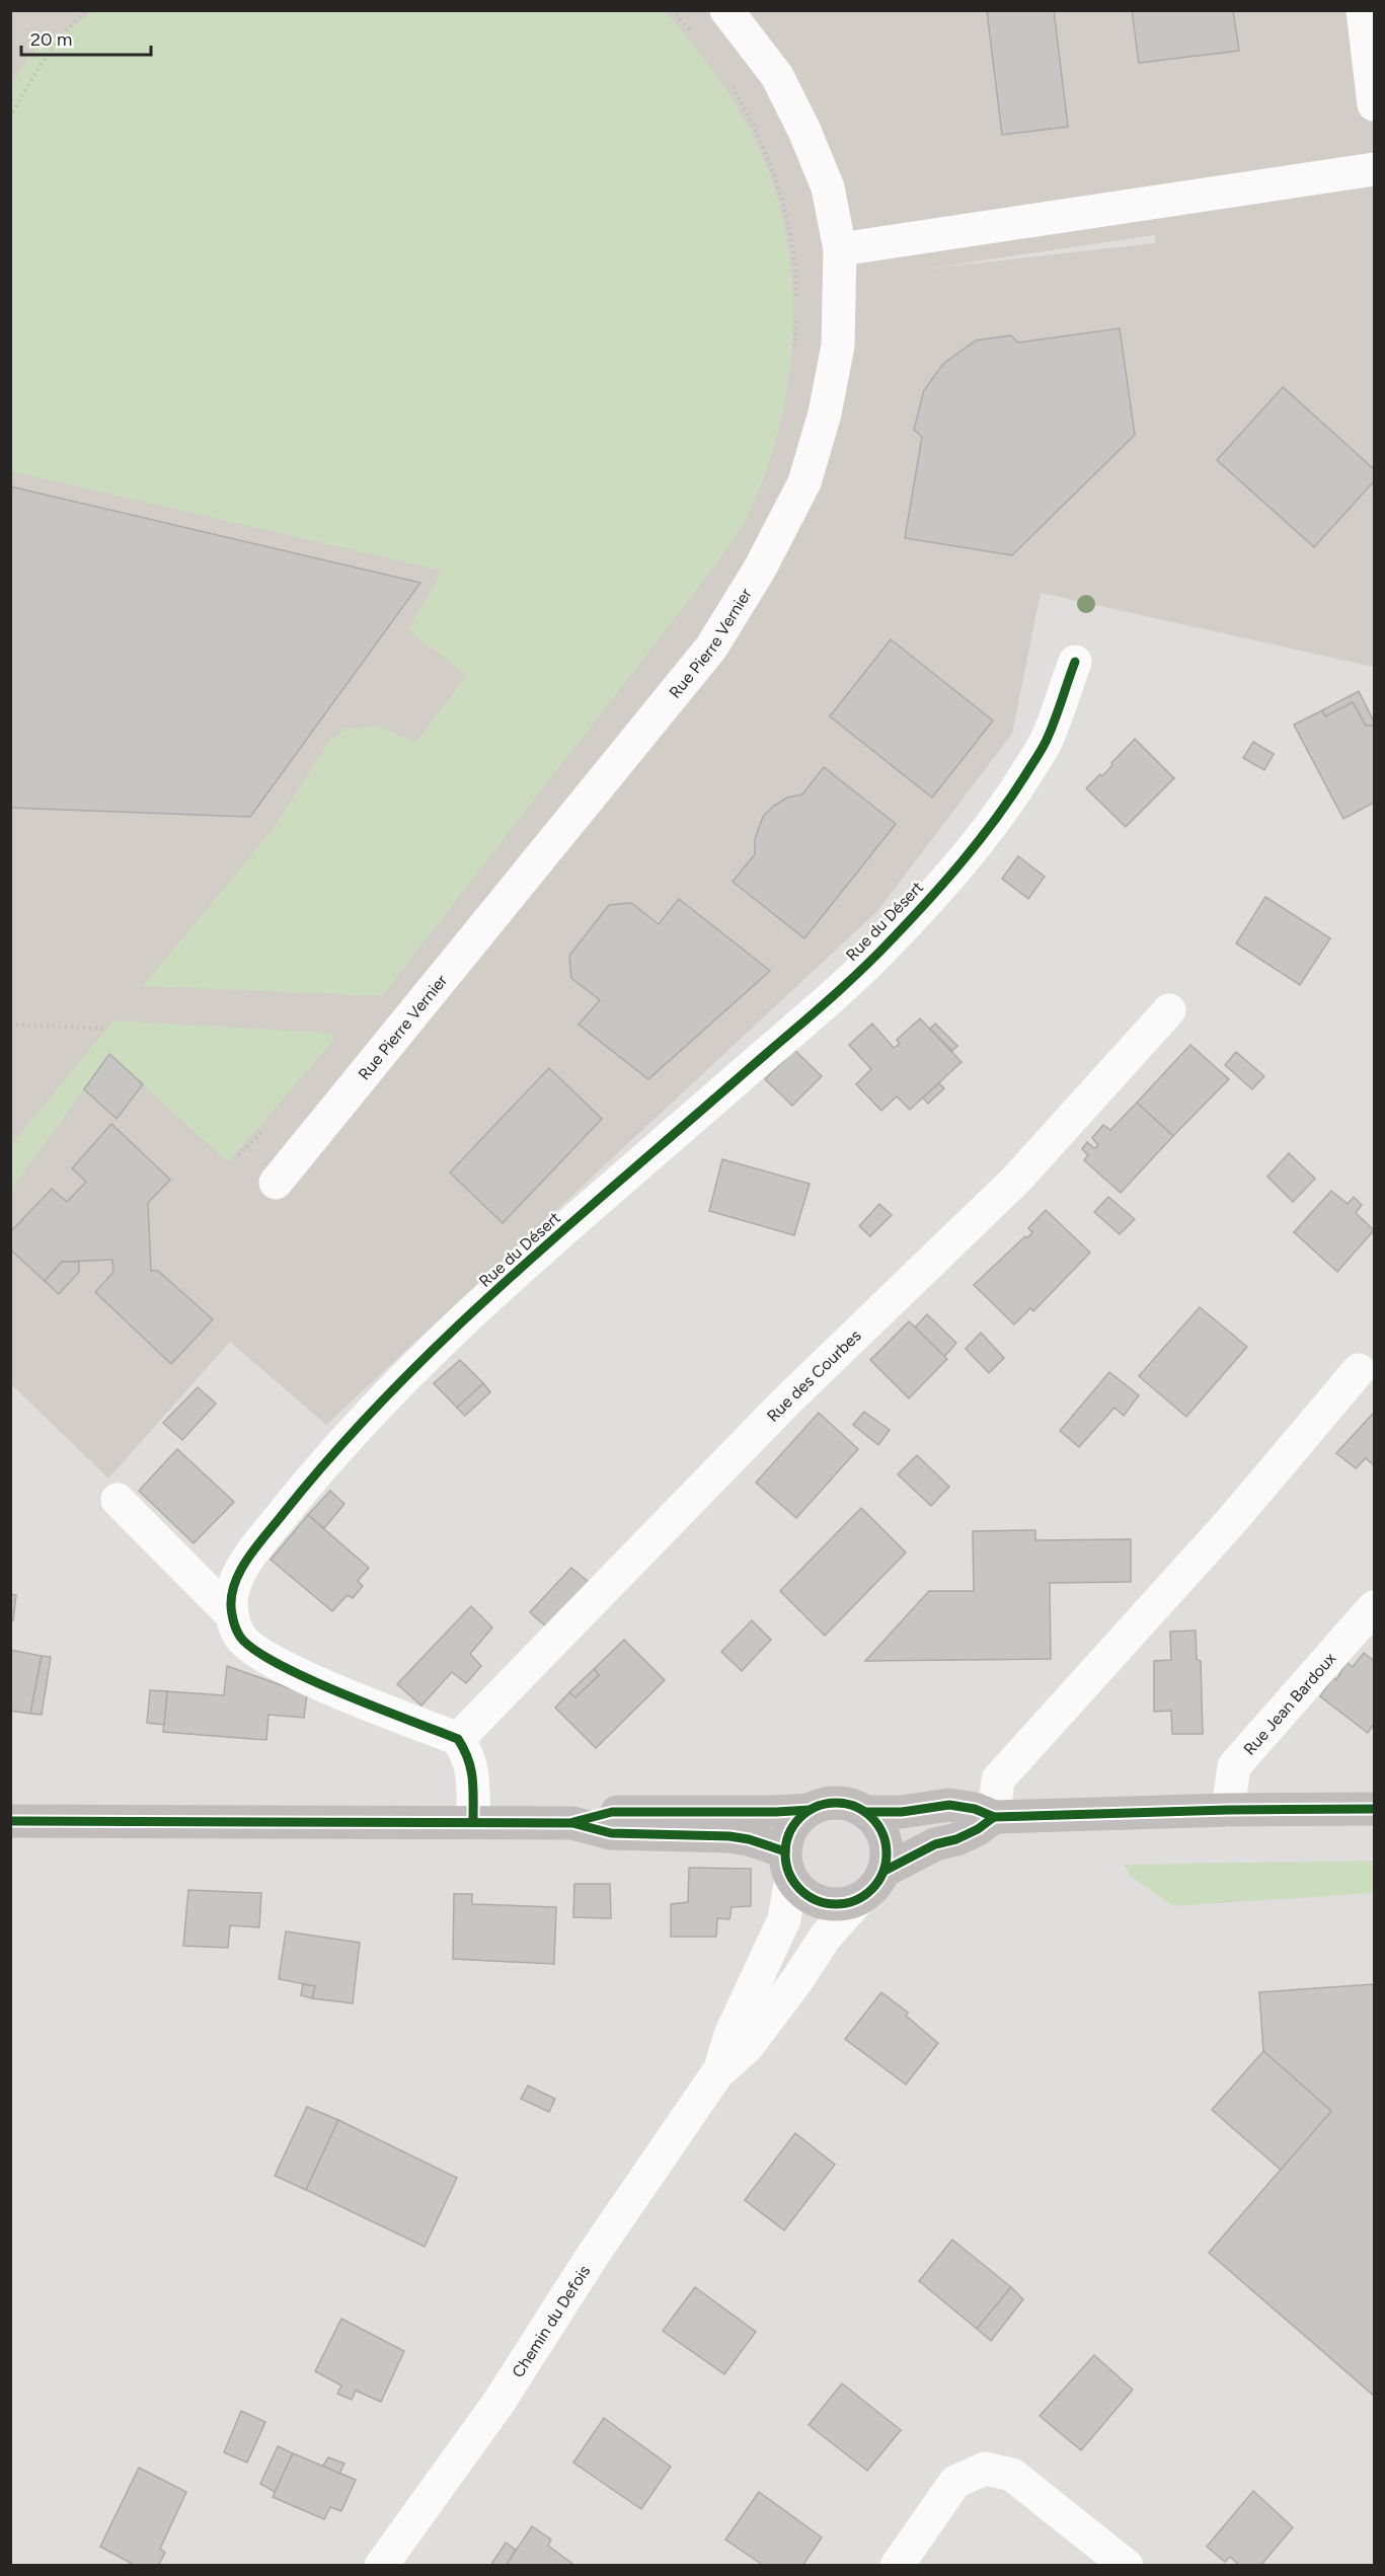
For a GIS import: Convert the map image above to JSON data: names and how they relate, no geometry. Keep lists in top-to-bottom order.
{
  "streets": {
    "street": [
      "Rue Pierre Vernier",
      "Rue du Désert",
      "Rue des Courbes",
      "Rue Jean Bardoux",
      "Chemin du Defois"
    ]
  },
  "scale_bar": "20 m"
}
